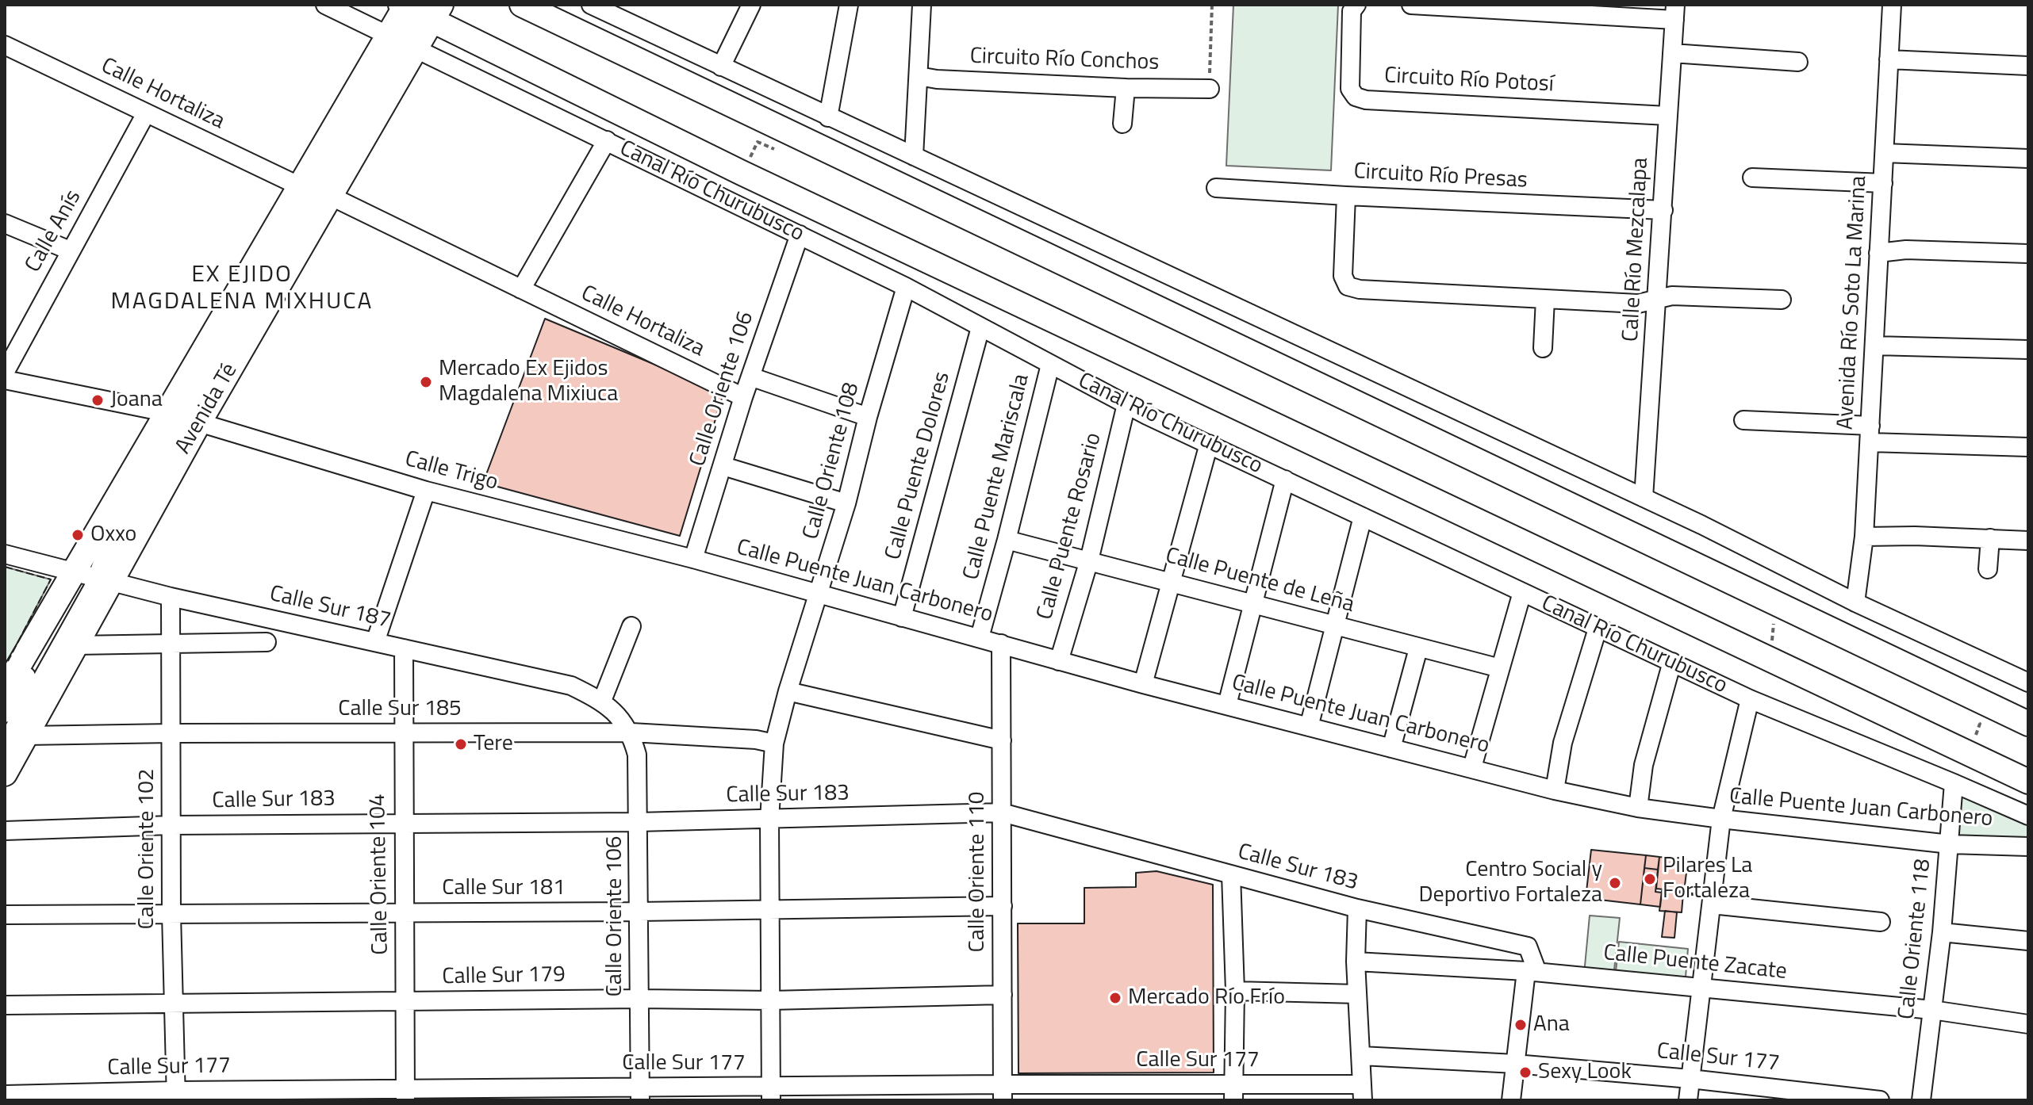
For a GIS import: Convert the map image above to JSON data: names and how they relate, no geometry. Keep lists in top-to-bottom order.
{
  "streets": {
    "main road": ["Canal Río Churubusco", "Avenida Té"],
    "street": [
      "Circuito Río Conchos",
      "Circuito Río Potosí",
      "Calle Hortaliza",
      "Circuito Río Presas",
      "Calle Anís",
      "Calle Río Mezcalapa",
      "Avenida Río Soto La Marina",
      "Calle Oriente 106",
      "Calle Oriente 108",
      "Calle Puente Dolores",
      "Calle Trigo",
      "Calle Puente Mariscala",
      "Calle Puente Rosario",
      "Calle Puente de Leña",
      "Calle Puente Juan Carbonero",
      "Calle Sur 187",
      "Calle Sur 185",
      "Calle Sur 183",
      "Calle Oriente 102",
      "Calle Oriente 110",
      "Calle Oriente 104",
      "Calle Sur 181",
      "Calle Oriente 118",
      "Calle Puente Zacate",
      "Calle Sur 179",
      "Calle Sur 177"
    ]
  },
  "crossings": [
    ["Circuito Río Potosí", "Calle Río Mezcalapa"],
    ["Calle Hortaliza", "Calle Anís"],
    ["Calle Hortaliza", "Calle Oriente 106"],
    ["Calle Hortaliza", "Avenida Té"],
    ["Circuito Río Presas", "Calle Río Mezcalapa"],
    ["Canal Río Churubusco", "Calle Oriente 106"],
    ["Canal Río Churubusco", "Avenida Té"],
    ["Canal Río Churubusco", "Calle Oriente 108"],
    ["Canal Río Churubusco", "Calle Puente Dolores"],
    ["Canal Río Churubusco", "Calle Puente Mariscala"],
    ["Canal Río Churubusco", "Calle Puente Rosario"],
    ["Canal Río Churubusco", "Calle Oriente 118"],
    ["Calle Oriente 106", "Calle Trigo"],
    ["Calle Oriente 106", "Calle Puente Juan Carbonero"],
    ["Calle Oriente 106", "Calle Sur 187"],
    ["Calle Oriente 106", "Calle Sur 185"],
    ["Calle Oriente 106", "Calle Sur 183"],
    ["Calle Oriente 106", "Calle Sur 181"],
    ["Calle Oriente 106", "Calle Sur 179"],
    ["Calle Oriente 106", "Calle Sur 177"],
    ["Avenida Té", "Calle Trigo"],
    ["Avenida Té", "Calle Sur 187"],
    ["Avenida Té", "Calle Sur 185"],
    ["Calle Oriente 108", "Calle Puente Juan Carbonero"],
    ["Calle Oriente 108", "Calle Sur 185"],
    ["Calle Oriente 108", "Calle Sur 183"],
    ["Calle Oriente 108", "Calle Sur 181"],
    ["Calle Oriente 108", "Calle Sur 179"],
    ["Calle Oriente 108", "Calle Sur 177"],
    ["Calle Puente Dolores", "Calle Puente Juan Carbonero"],
    ["Calle Trigo", "Calle Puente Juan Carbonero"],
    ["Calle Puente Mariscala", "Calle Puente de Leña"],
    ["Calle Puente Mariscala", "Calle Puente Juan Carbonero"],
    ["Calle Puente Rosario", "Calle Puente de Leña"],
    ["Calle Puente Rosario", "Calle Puente Juan Carbonero"],
    ["Calle Puente Juan Carbonero", "Calle Oriente 110"],
    ["Calle Puente Juan Carbonero", "Calle Oriente 118"],
    ["Calle Sur 187", "Calle Sur 185"],
    ["Calle Sur 187", "Calle Oriente 102"],
    ["Calle Sur 187", "Calle Oriente 104"],
    ["Calle Sur 185", "Calle Oriente 102"],
    ["Calle Sur 185", "Calle Oriente 104"],
    ["Calle Sur 183", "Calle Oriente 102"],
    ["Calle Sur 183", "Calle Oriente 110"],
    ["Calle Sur 183", "Calle Oriente 104"],
    ["Calle Sur 183", "Calle Puente Zacate"],
    ["Calle Oriente 102", "Calle Sur 181"],
    ["Calle Oriente 102", "Calle Sur 179"],
    ["Calle Oriente 102", "Calle Sur 177"],
    ["Calle Oriente 110", "Calle Sur 181"],
    ["Calle Oriente 110", "Calle Sur 179"],
    ["Calle Oriente 110", "Calle Sur 177"],
    ["Calle Oriente 104", "Calle Sur 181"],
    ["Calle Oriente 104", "Calle Sur 179"],
    ["Calle Oriente 104", "Calle Sur 177"],
    ["Calle Oriente 118", "Calle Puente Zacate"]
  ],
  "districts": ["EX EJIDO MAGDALENA MIXHUCA"],
  "places": [
    "Mercado Ex Ejidos Magdalena Mixiuca",
    "Joana",
    "Oxxo",
    "Tere",
    "Pilares La Fortaleza",
    "Centro Social y Deportivo Fortaleza",
    "Mercado Río Frío",
    "Ana",
    "Sexy Look"
  ]
}
